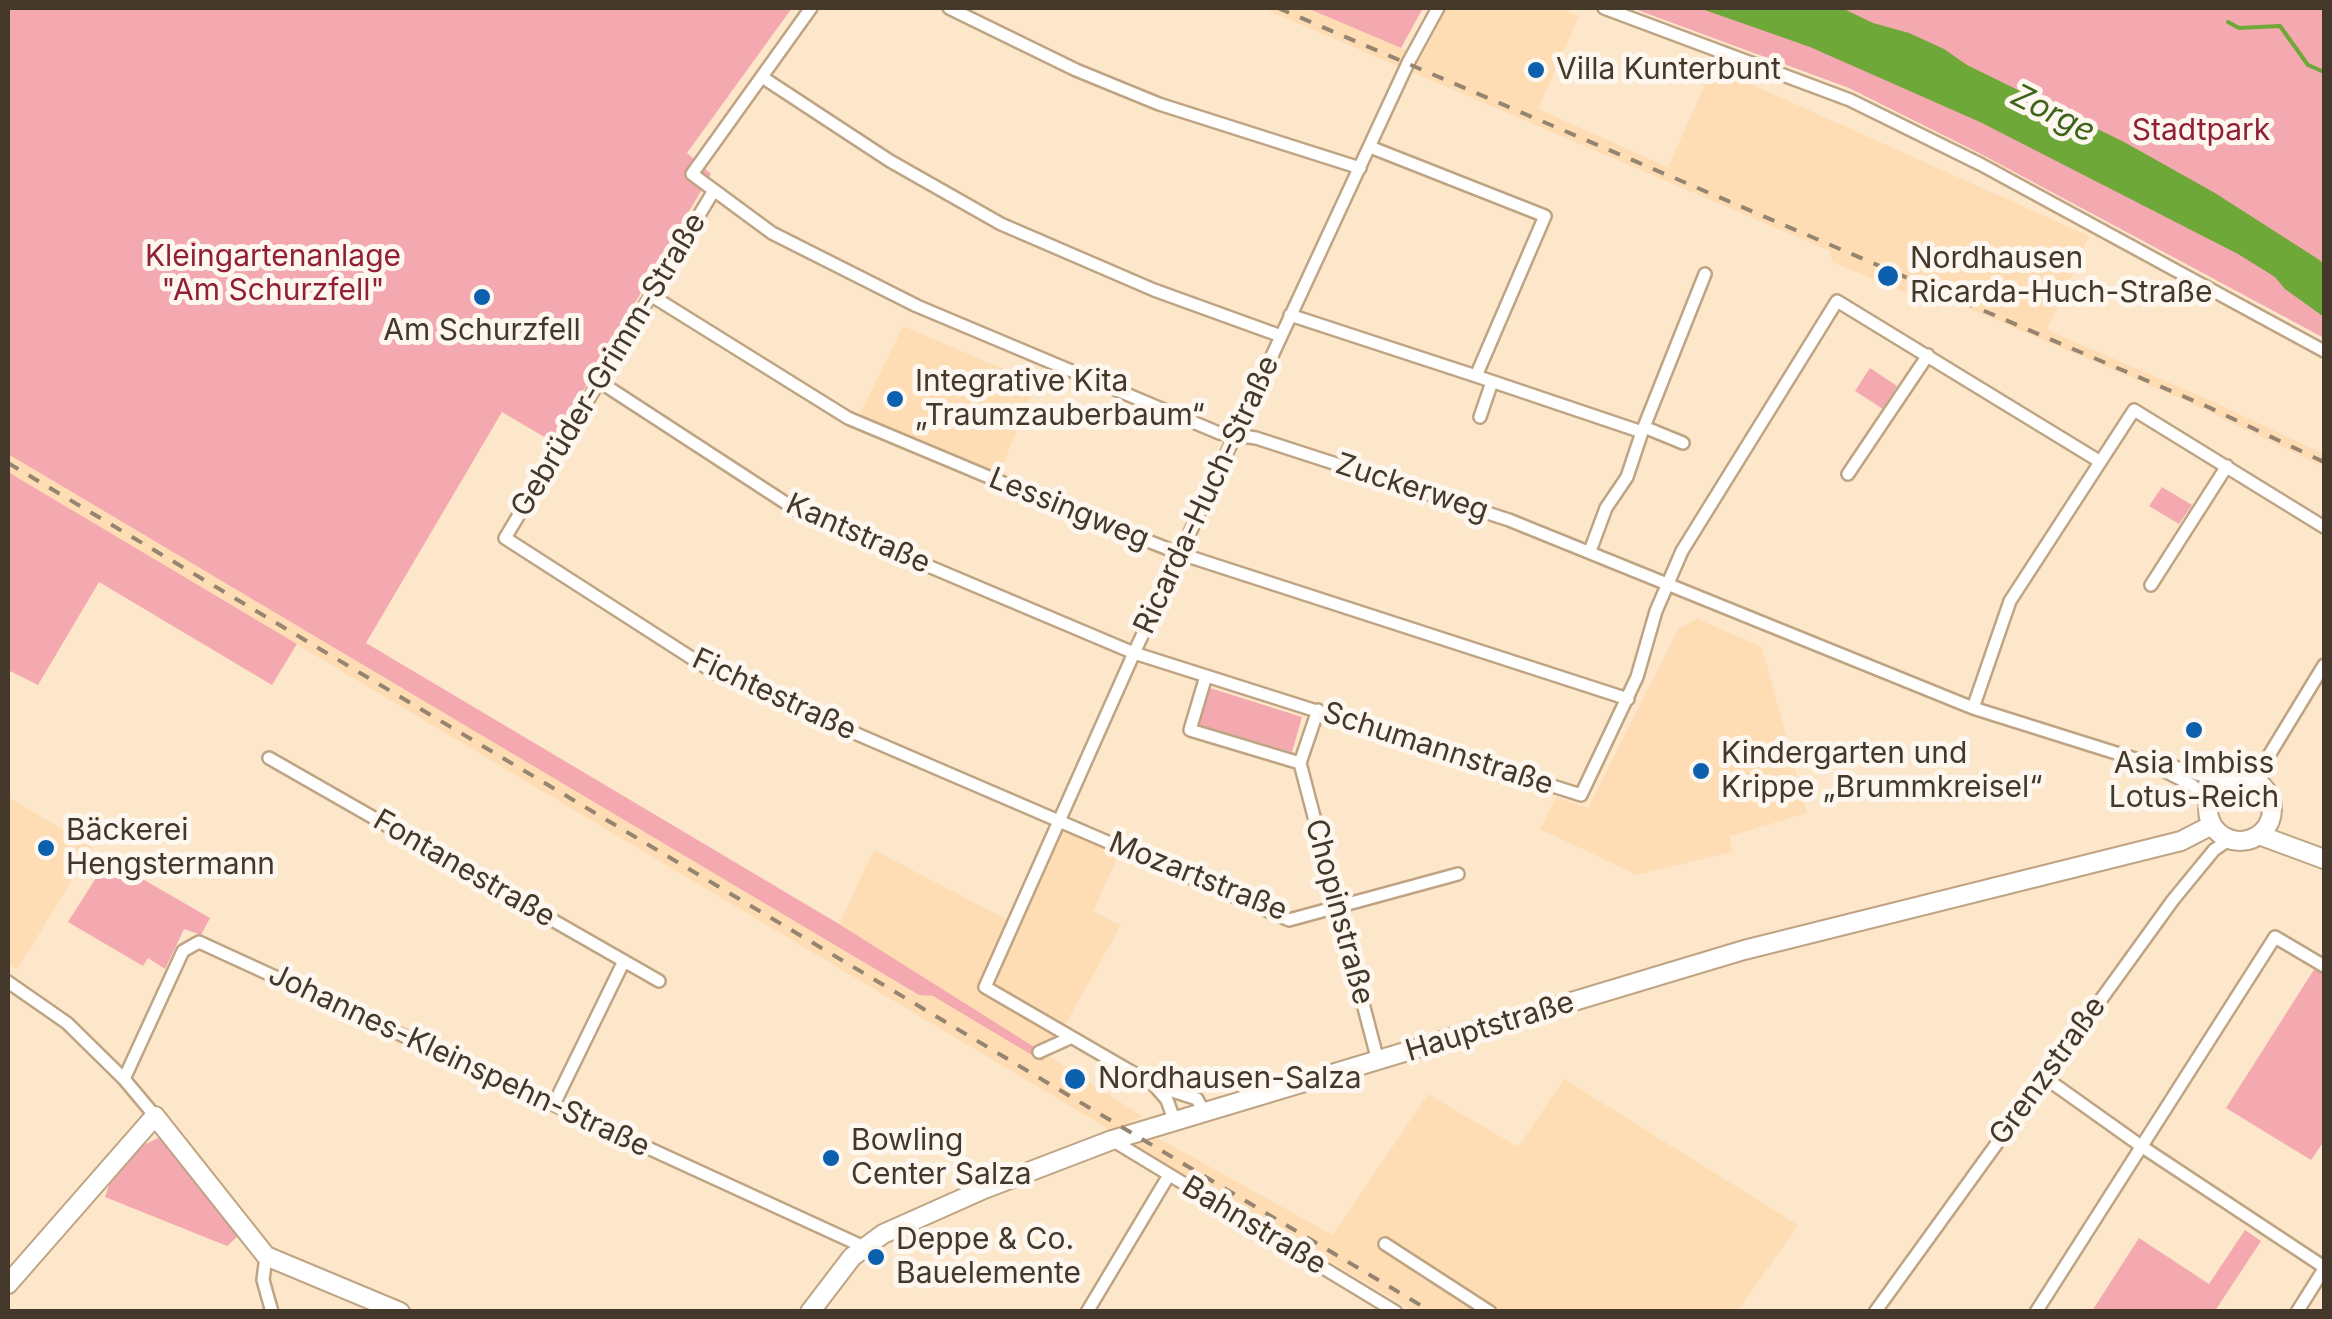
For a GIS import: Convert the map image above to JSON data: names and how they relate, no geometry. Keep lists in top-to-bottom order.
{
  "streets": {
    "street": [
      "Gebrüder-Grimm-Straße",
      "Zuckerweg",
      "Ricarda-Huch-Straße",
      "Lessingweg",
      "Kantstraße",
      "Fichtestraße",
      "Schumannstraße",
      "Fontanestraße",
      "Mozartstraße",
      "Chopinstraße",
      "Hauptstraße",
      "Johannes-Kleinspehn-Straße",
      "Grenzstraße",
      "Bahnstraße"
    ]
  },
  "crossings": [
    ["Gebrüder-Grimm-Straße", "Zuckerweg"],
    ["Gebrüder-Grimm-Straße", "Lessingweg"],
    ["Gebrüder-Grimm-Straße", "Kantstraße"],
    ["Gebrüder-Grimm-Straße", "Fichtestraße"],
    ["Zuckerweg", "Ricarda-Huch-Straße"],
    ["Zuckerweg", "Schumannstraße"],
    ["Zuckerweg", "Hauptstraße"],
    ["Zuckerweg", "Grenzstraße"],
    ["Ricarda-Huch-Straße", "Lessingweg"],
    ["Ricarda-Huch-Straße", "Kantstraße"],
    ["Ricarda-Huch-Straße", "Fichtestraße"],
    ["Ricarda-Huch-Straße", "Schumannstraße"],
    ["Ricarda-Huch-Straße", "Mozartstraße"],
    ["Lessingweg", "Schumannstraße"],
    ["Kantstraße", "Schumannstraße"],
    ["Fichtestraße", "Mozartstraße"],
    ["Mozartstraße", "Chopinstraße"],
    ["Chopinstraße", "Hauptstraße"],
    ["Hauptstraße", "Johannes-Kleinspehn-Straße"],
    ["Hauptstraße", "Grenzstraße"],
    ["Hauptstraße", "Bahnstraße"]
  ],
  "water": ["Zorge"],
  "parks": ["Stadtpark", "Kleingartenanlage \"Am Schurzfell\""],
  "places": [
    "Villa Kunterbunt",
    "Nordhausen Ricarda-Huch-Straße",
    "Am Schurzfell",
    "Integrative Kita „Traumzauberbaum“",
    "Asia Imbiss Lotus-Reich",
    "Kindergarten und Krippe „Brummkreisel“",
    "Bäckerei Hengstermann",
    "Nordhausen-Salza",
    "Bowling Center Salza",
    "Deppe & Co. Bauelemente"
  ]
}
